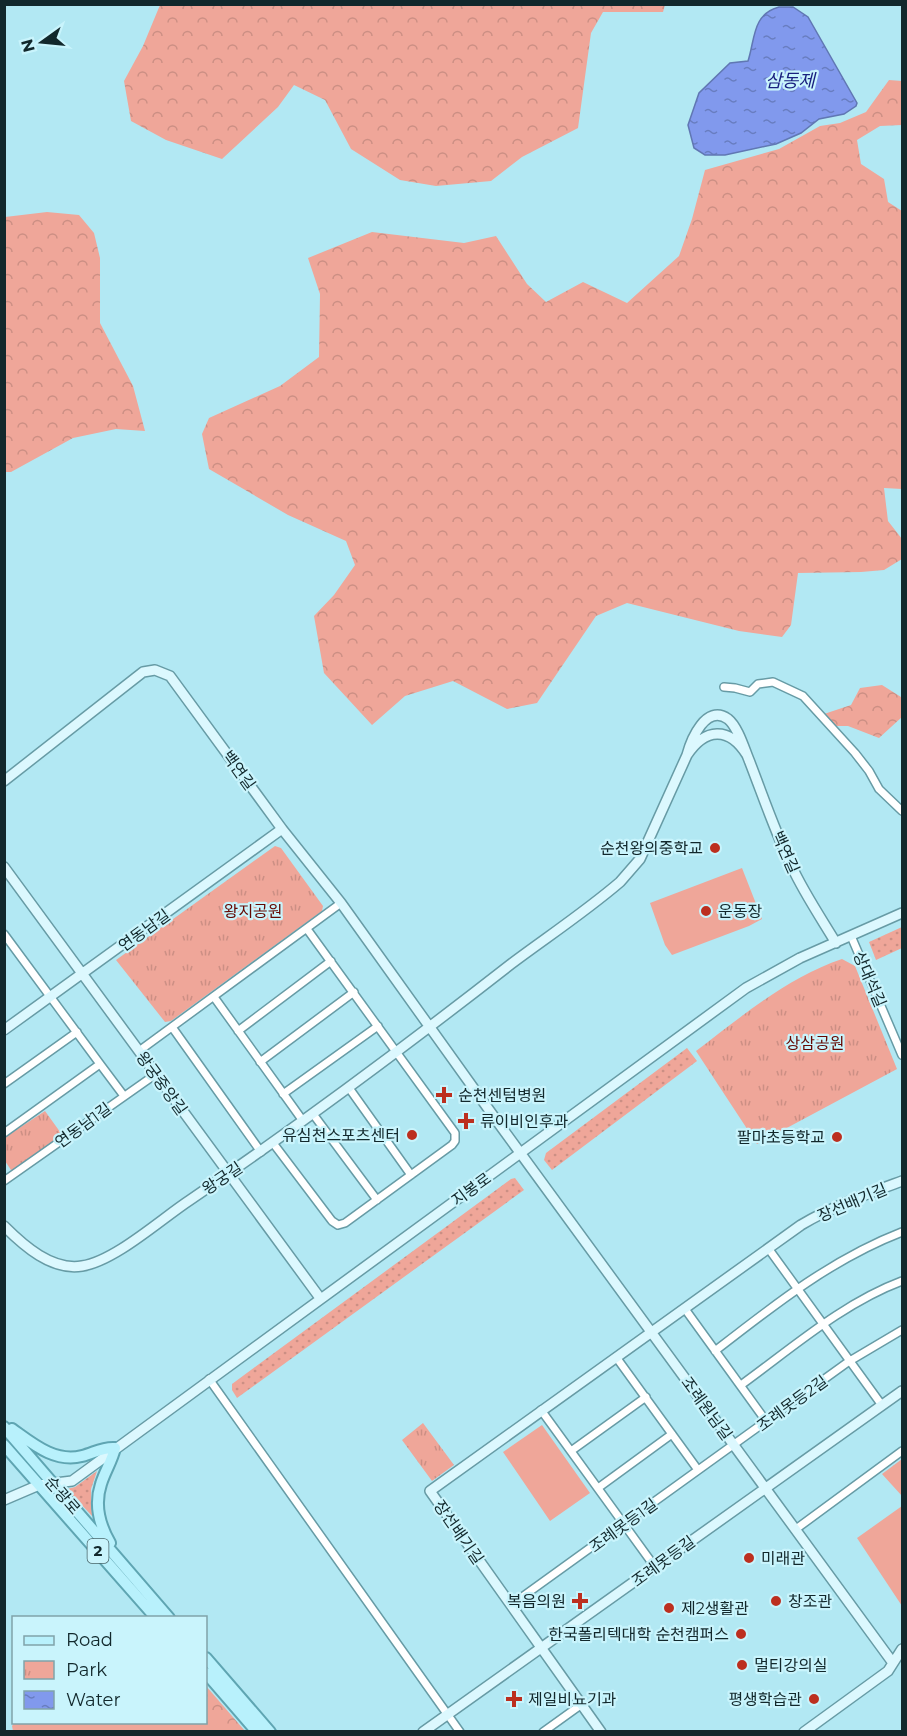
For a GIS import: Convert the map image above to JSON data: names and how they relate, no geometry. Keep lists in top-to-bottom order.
{
  "streets": {
    "main road": ["순광로", "2"],
    "street": [
      "백연길",
      "연동남길",
      "상대석길",
      "왕궁중앙길",
      "연동남1길",
      "왕궁길",
      "지봉로",
      "장선배기길",
      "조례못등2길",
      "조례원님길",
      "조례못등1길",
      "조례못등길"
    ]
  },
  "crossings": [
    ["백연길", "연동남길"],
    ["백연길", "왕궁길"],
    ["백연길", "지봉로"],
    ["백연길", "조례원님길"],
    ["연동남길", "왕궁중앙길"],
    ["상대석길", "지봉로"],
    ["왕궁중앙길", "연동남1길"],
    ["왕궁중앙길", "왕궁길"],
    ["왕궁중앙길", "지봉로"],
    ["지봉로", "조례원님길"],
    ["지봉로", "순광로"],
    ["장선배기길", "조례원님길"],
    ["장선배기길", "조례못등1길"],
    ["장선배기길", "조례못등길"],
    ["조례못등2길", "조례원님길"],
    ["조례못등2길", "조례못등1길"],
    ["조례원님길", "조례못등1길"],
    ["조례원님길", "조례못등길"]
  ],
  "water": ["삼동제"],
  "parks": ["왕지공원", "상삼공원"],
  "places": {
    "other": [
      "순천왕의중학교",
      "운동장",
      "유심천스포츠센터",
      "팔마초등학교",
      "미래관",
      "창조관",
      "제2생활관",
      "한국폴리텍대학 순천캠퍼스",
      "멀티강의실",
      "평생학습관"
    ],
    "health": [
      "순천센텀병원",
      "류이비인후과",
      "복음의원",
      "제일비뇨기과"
    ]
  },
  "legend": ["Road", "Park", "Water"],
  "north": "left"
}
